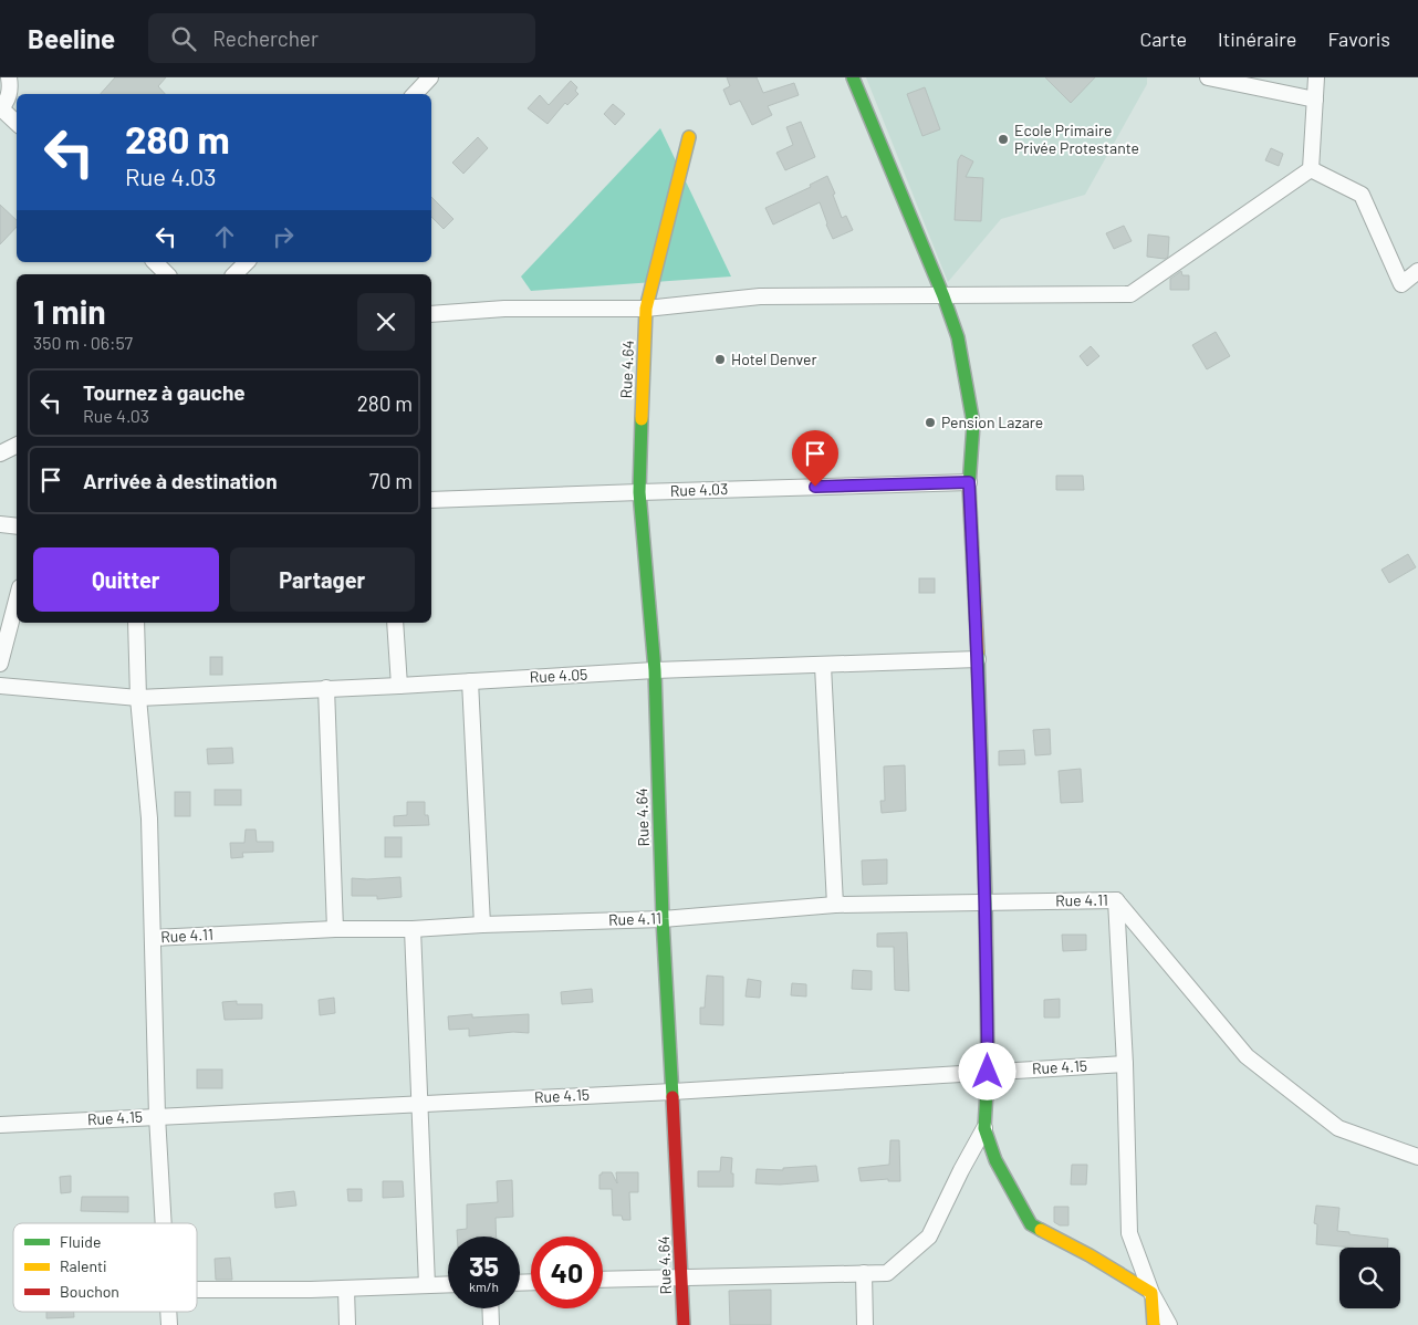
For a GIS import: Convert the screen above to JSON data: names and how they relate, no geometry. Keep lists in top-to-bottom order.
{
  "streets": {
    "street": [
      "Rue 4.64",
      "Rue 4.03",
      "Rue 4.05",
      "Rue 4.11",
      "Rue 4.15"
    ]
  },
  "crossings": [
    ["Rue 4.64", "Rue 4.03"],
    ["Rue 4.64", "Rue 4.05"],
    ["Rue 4.64", "Rue 4.11"],
    ["Rue 4.64", "Rue 4.15"]
  ],
  "places": ["Ecole Primaire Privée Protestante", "Hotel Denver", "Pension Lazare"],
  "legend": ["Fluide", "Ralenti", "Bouchon"],
  "page": {
    "header": "Beeline",
    "search": "Rechercher",
    "nav": ["Carte", "Itinéraire", "Favoris"],
    "turn": ["280 m", "Rue 4.03"],
    "heading": ["1 min", "350 m · 06:57"],
    "list": [
      {
        "name": "Tournez à gauche",
        "note": "Rue 4.03",
        "value": "280 m"
      },
      {
        "name": "Arrivée à destination",
        "value": "70 m"
      }
    ],
    "buttons": ["Quitter", "Partager"],
    "speed": "35 km/h",
    "limit": "40"
  }
}
